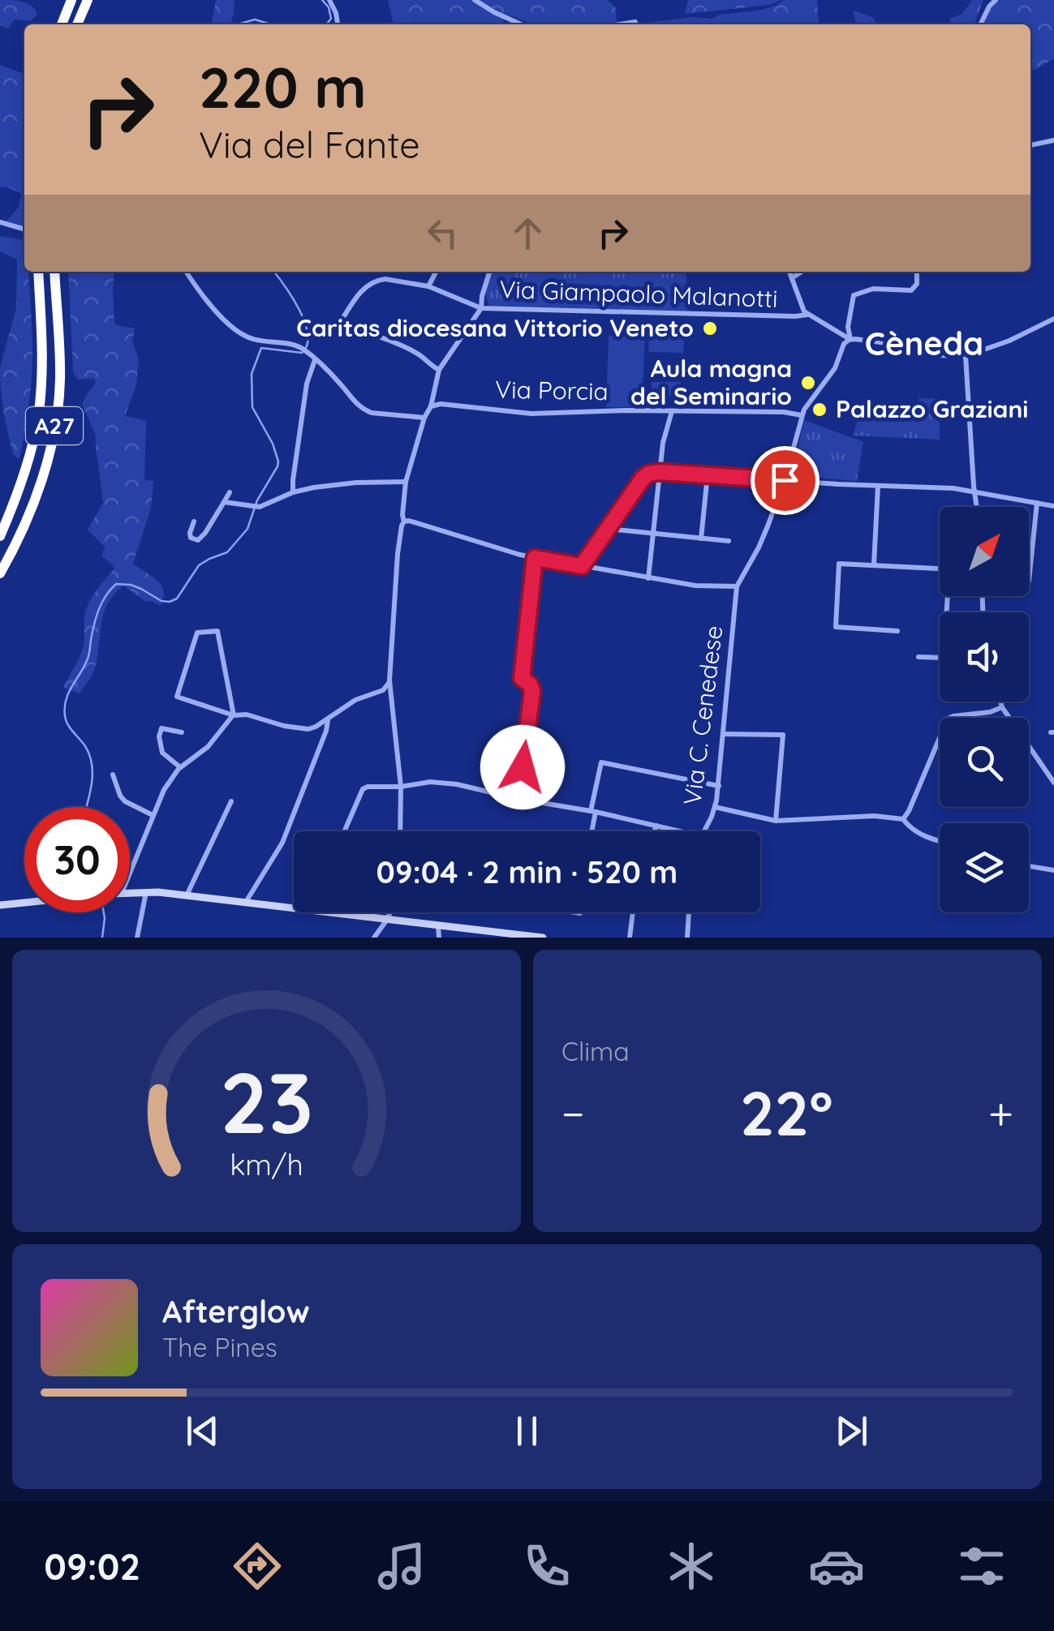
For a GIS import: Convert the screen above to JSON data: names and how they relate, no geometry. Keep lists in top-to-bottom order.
{
  "streets": {
    "highway": ["A27"],
    "street": ["Via Giampaolo Malanotti", "Via Porcia", "Via C. Cenedese"]
  },
  "districts": ["Cèneda"],
  "places": ["Caritas diocesana Vittorio Veneto", "Aula magna del Seminario", "Palazzo Graziani"],
  "north": "top right",
  "page": {
    "turn": ["220 m", "Via del Fante"],
    "limit": "30",
    "trip": "09:04 · 2 min · 520 m",
    "tile": "Clima",
    "heat": ["−", "22°", "+"],
    "song": ["Afterglow", "The Pines"],
    "tabs": "09:02",
    "gauge": ["23", "km/h"]
  }
}
